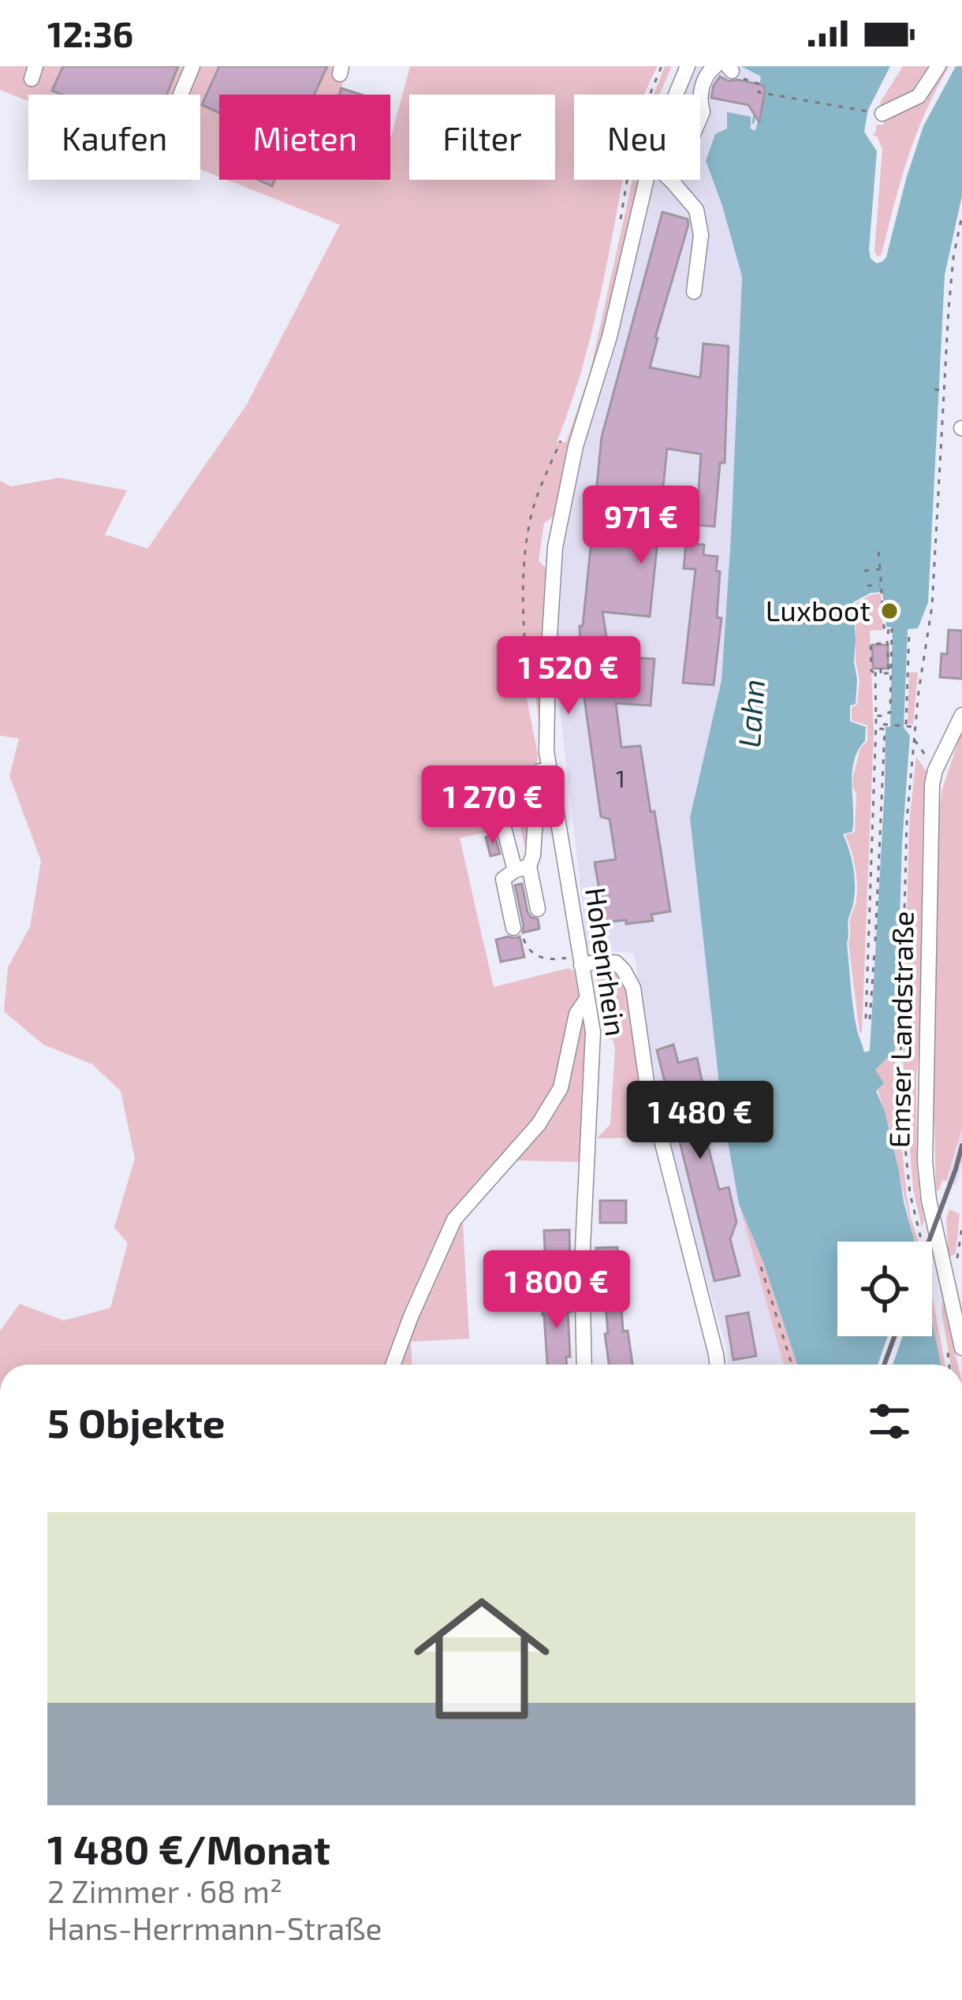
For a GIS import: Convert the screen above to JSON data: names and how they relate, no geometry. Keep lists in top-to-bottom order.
{
  "streets": {
    "street": ["Hohenrhein", "Emser Landstraße"]
  },
  "water": ["Lahn"],
  "places": ["Luxboot"],
  "house_numbers": ["1"],
  "page": {
    "status": "12:36",
    "chip": [
      "Kaufen",
      "Mieten",
      "Filter",
      "Neu"
    ],
    "price": [
      "971 €",
      "1 520 €",
      "1 270 €",
      "1 480 €",
      "1 800 €"
    ],
    "heading": "5 Objekte",
    "list": [
      {
        "name": "1 480 €/Monat",
        "note": "2 Zimmer · 68 m² · Hans-Herrmann-Straße"
      }
    ]
  }
}
